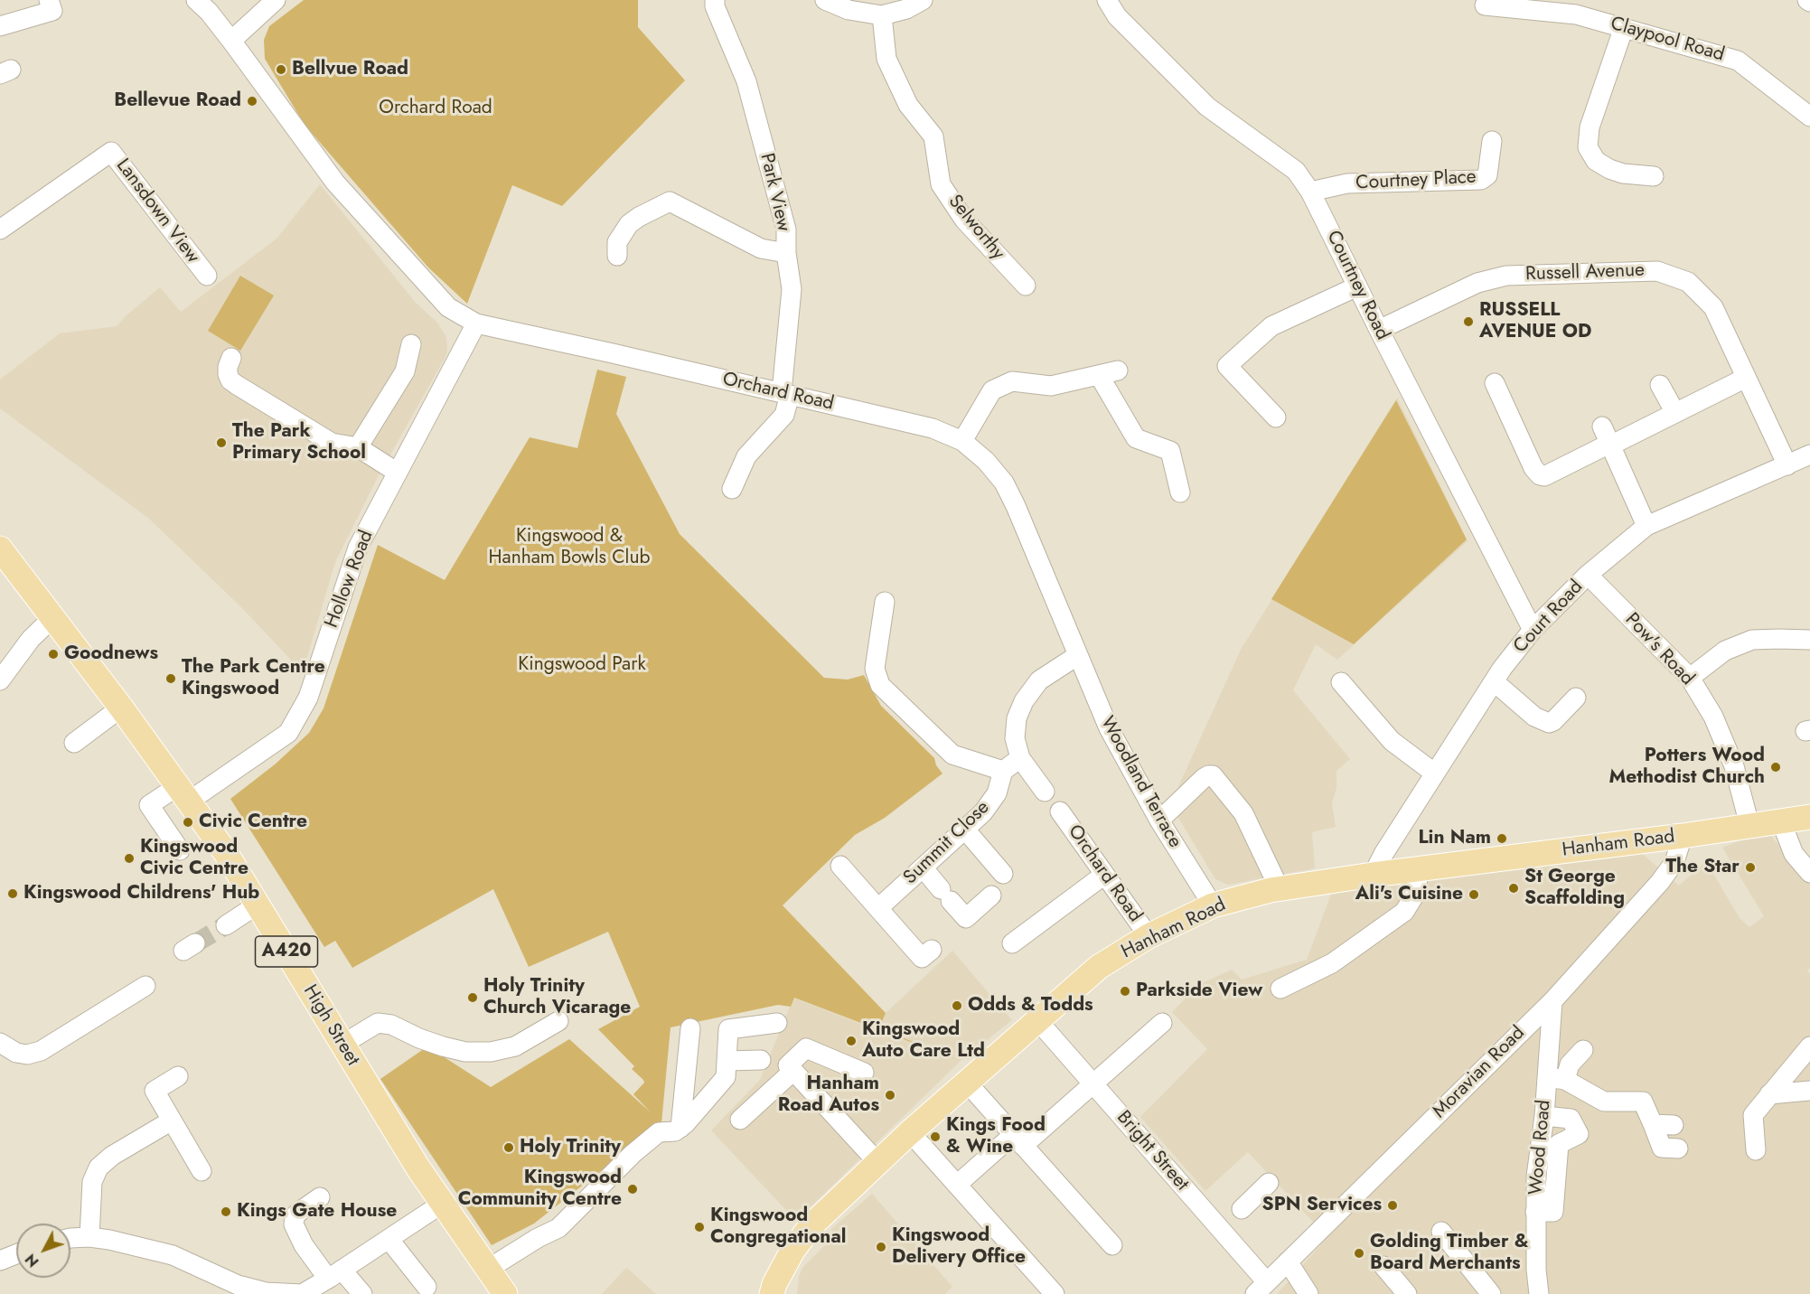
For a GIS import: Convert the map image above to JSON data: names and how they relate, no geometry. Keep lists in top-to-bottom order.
{
  "streets": {
    "main road": ["Hanham Road", "A420", "High Street"],
    "street": [
      "Claypool Road",
      "Courtney Place",
      "Park View",
      "Lansdown View",
      "Selworthy",
      "Russell Avenue",
      "Courtney Road",
      "Orchard Road",
      "Hollow Road",
      "Court Road",
      "Pow's Road",
      "Woodland Terrace",
      "Summit Close",
      "Moravian Road",
      "Wood Road",
      "Bright Street"
    ]
  },
  "crossings": [
    ["Courtney Place", "Courtney Road"],
    ["Park View", "Orchard Road"],
    ["Russell Avenue", "Courtney Road"],
    ["Russell Avenue", "Court Road"],
    ["Courtney Road", "Court Road"],
    ["Orchard Road", "Hollow Road"],
    ["Orchard Road", "Woodland Terrace"],
    ["Orchard Road", "Hanham Road"],
    ["Hollow Road", "High Street"],
    ["Court Road", "Pow's Road"],
    ["Court Road", "Hanham Road"],
    ["Pow's Road", "Hanham Road"],
    ["Woodland Terrace", "Hanham Road"],
    ["Hanham Road", "Moravian Road"],
    ["Hanham Road", "Bright Street"],
    ["Moravian Road", "Wood Road"],
    ["Moravian Road", "Bright Street"]
  ],
  "parks": ["Orchard Road", "Kingswood & Hanham Bowls Club", "Kingswood Park"],
  "places": [
    "Bellvue Road",
    "Bellevue Road",
    "RUSSELL AVENUE OD",
    "The Park Primary School",
    "Goodnews",
    "The Park Centre Kingswood",
    "Potters Wood Methodist Church",
    "Civic Centre",
    "Lin Nam",
    "Kingswood Civic Centre",
    "The Star",
    "St George Scaffolding",
    "Kingswood Childrens' Hub",
    "Ali's Cuisine",
    "Parkside View",
    "Holy Trinity Church Vicarage",
    "Odds & Todds",
    "Kingswood Auto Care Ltd",
    "Hanham Road Autos",
    "Kings Food & Wine",
    "Holy Trinity",
    "Kingswood Community Centre",
    "SPN Services",
    "Kings Gate House",
    "Kingswood Congregational",
    "Kingswood Delivery Office",
    "Golding Timber & Board Merchants"
  ],
  "north": "bottom left"
}
